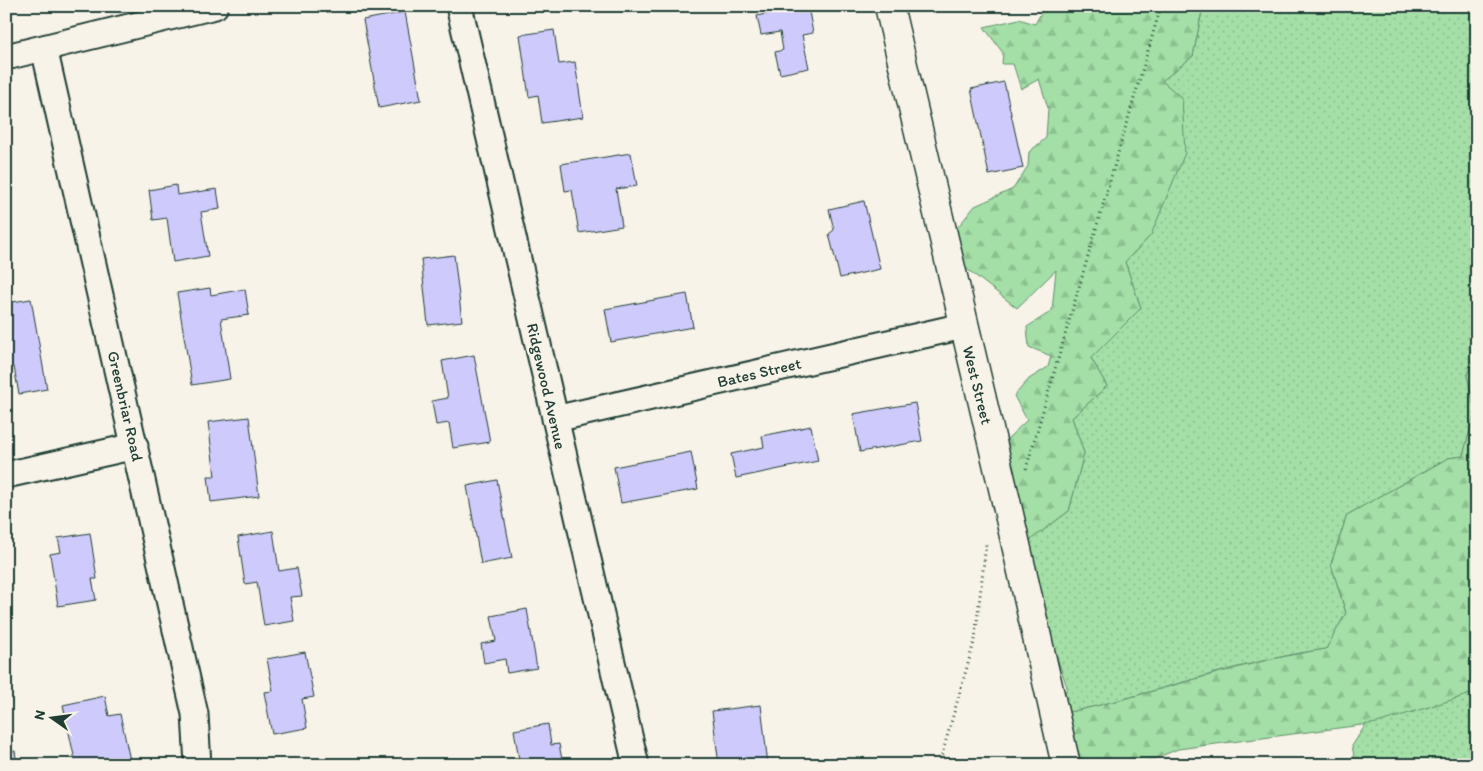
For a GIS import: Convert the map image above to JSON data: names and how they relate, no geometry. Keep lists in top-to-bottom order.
{
  "streets": {
    "street": [
      "Bates Street",
      "West Street",
      "Ridgewood Avenue",
      "Greenbriar Road"
    ]
  },
  "crossings": [
    ["Bates Street", "West Street"],
    ["Bates Street", "Ridgewood Avenue"]
  ],
  "north": "left"
}
